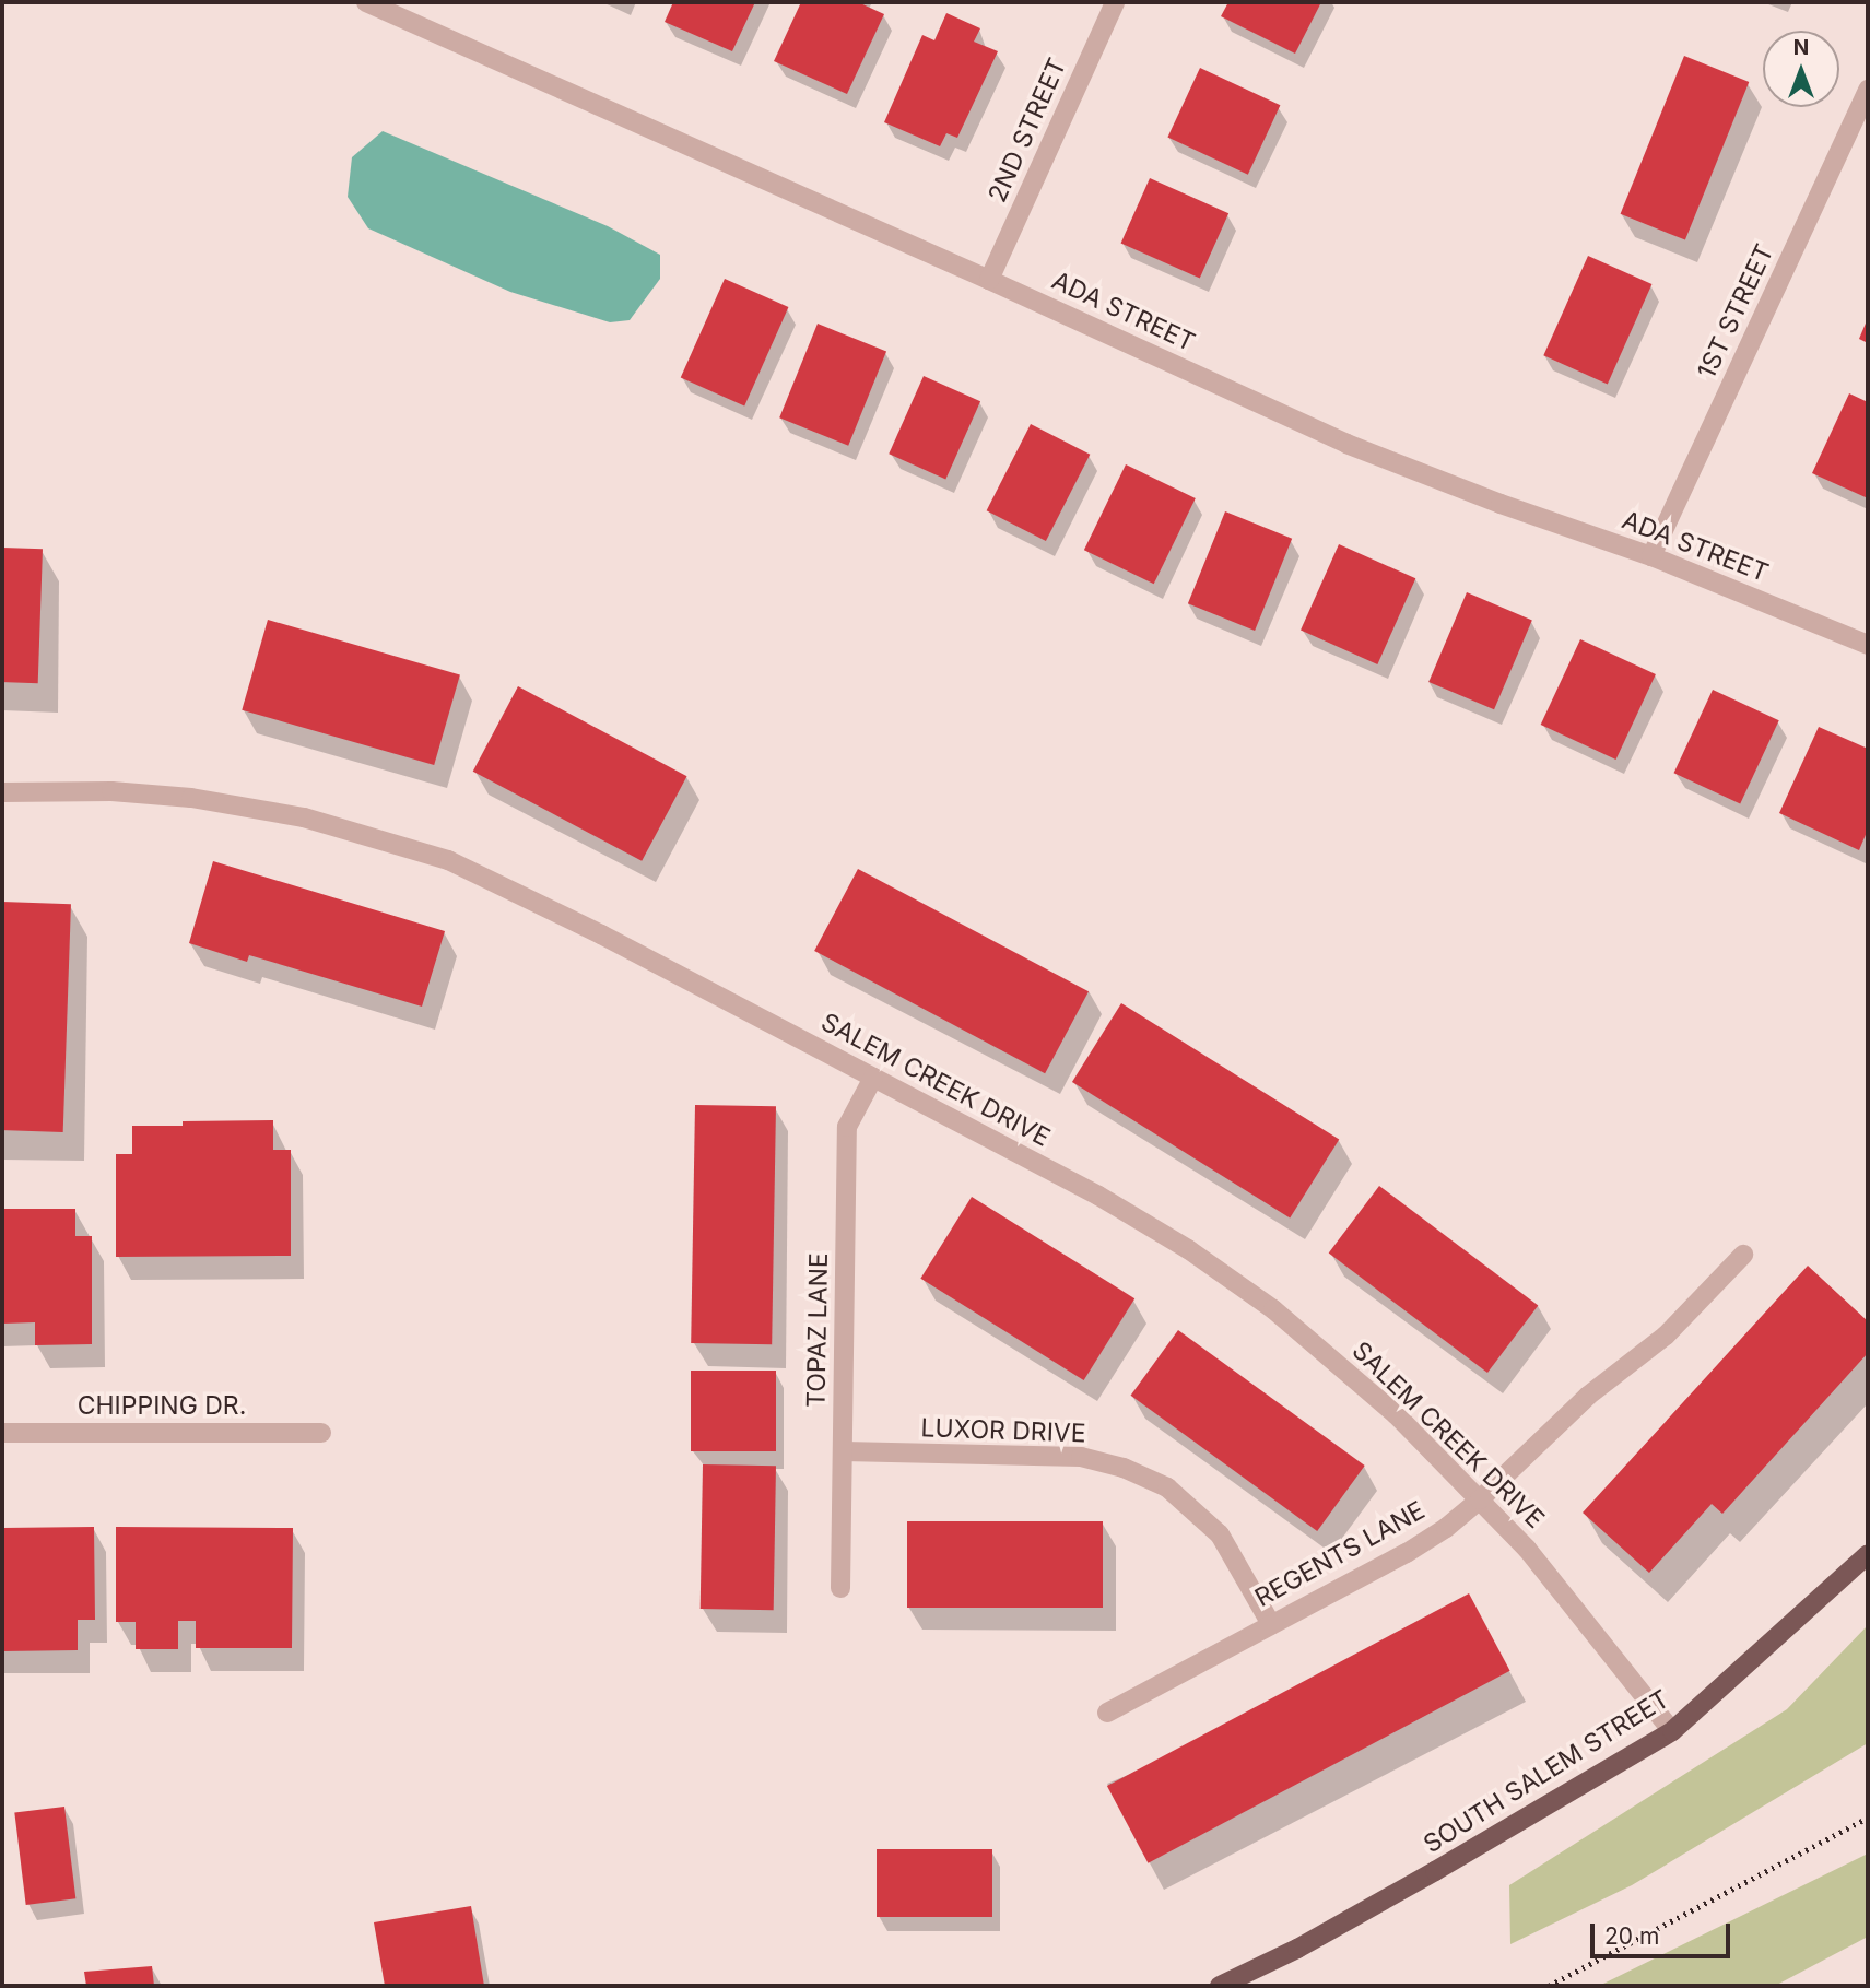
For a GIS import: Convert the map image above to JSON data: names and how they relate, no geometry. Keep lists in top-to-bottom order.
{
  "streets": {
    "main road": ["SOUTH SALEM STREET"],
    "street": [
      "2ND STREET",
      "ADA STREET",
      "1ST STREET",
      "SALEM CREEK DRIVE",
      "TOPAZ LANE",
      "CHIPPING DR.",
      "LUXOR DRIVE",
      "REGENTS LANE"
    ]
  },
  "crossings": [
    ["2ND STREET", "ADA STREET"],
    ["ADA STREET", "1ST STREET"],
    ["SALEM CREEK DRIVE", "TOPAZ LANE"],
    ["SALEM CREEK DRIVE", "REGENTS LANE"],
    ["SALEM CREEK DRIVE", "SOUTH SALEM STREET"],
    ["TOPAZ LANE", "LUXOR DRIVE"],
    ["LUXOR DRIVE", "REGENTS LANE"]
  ],
  "scale_bar": "20 m",
  "north": "top"
}
